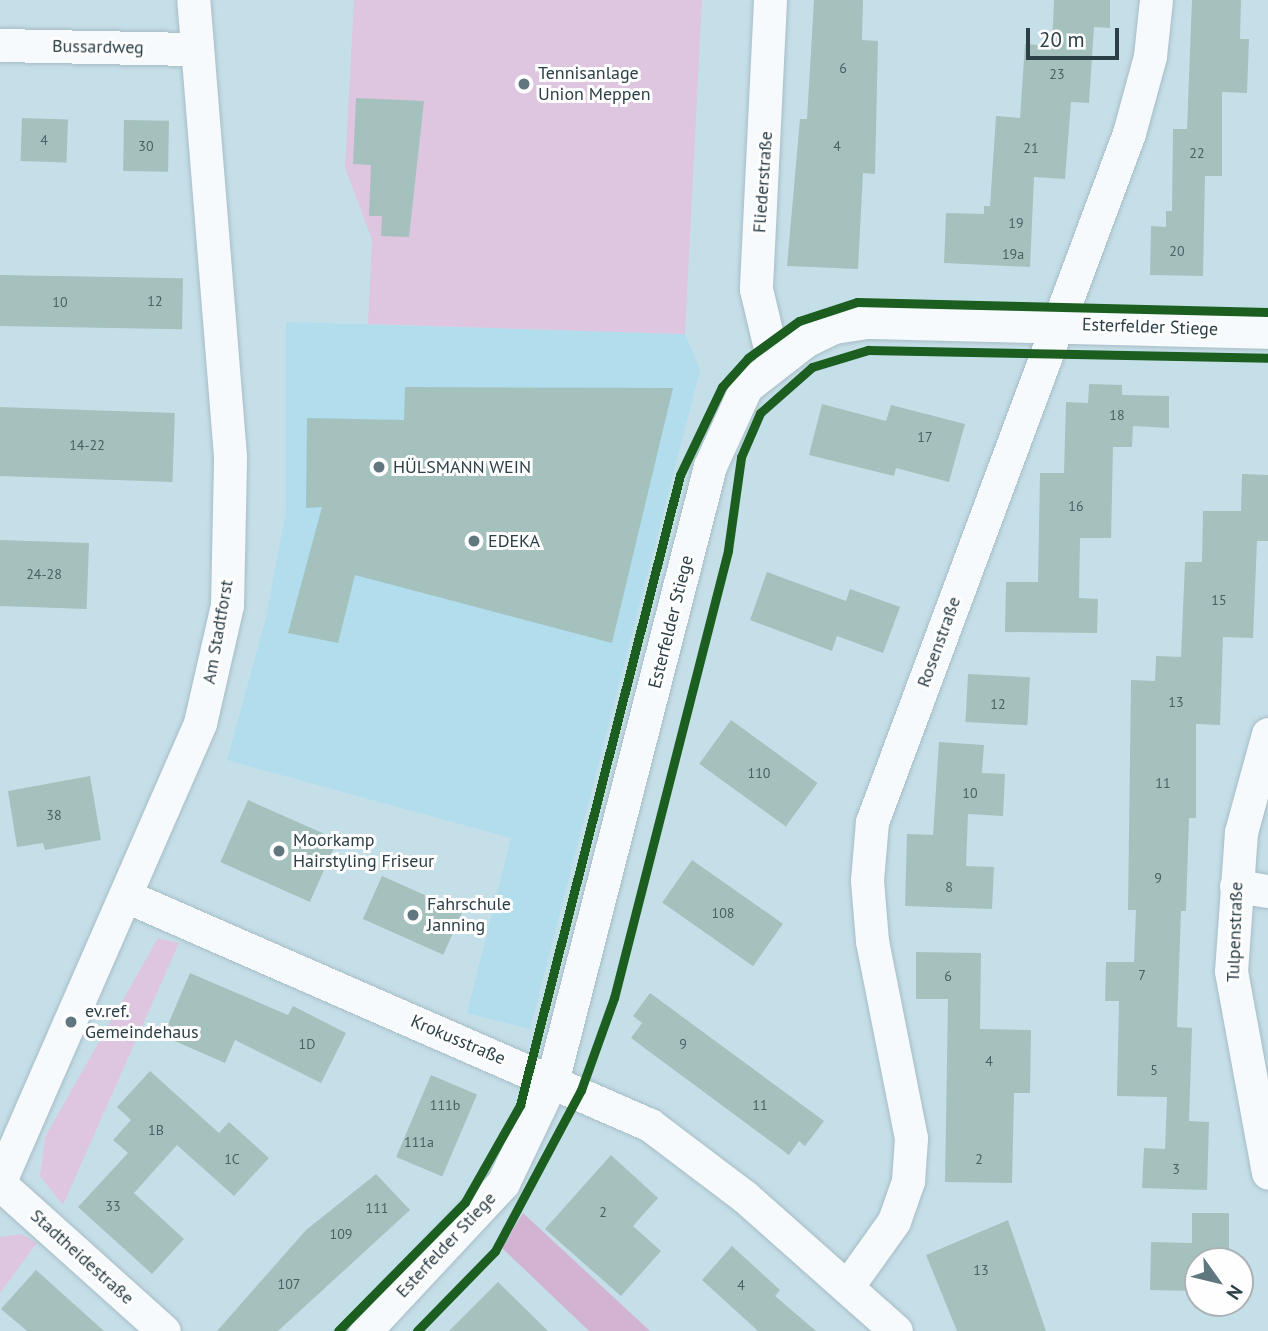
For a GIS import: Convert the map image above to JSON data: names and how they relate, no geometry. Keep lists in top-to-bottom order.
{
  "streets": {
    "street": [
      "Bussardweg",
      "Fliederstraße",
      "Esterfelder Stiege",
      "Am Stadtforst",
      "Rosenstraße",
      "Tulpenstraße",
      "Krokusstraße",
      "Stadtheidestraße"
    ]
  },
  "crossings": [
    ["Bussardweg", "Am Stadtforst"],
    ["Fliederstraße", "Esterfelder Stiege"],
    ["Esterfelder Stiege", "Rosenstraße"],
    ["Esterfelder Stiege", "Krokusstraße"],
    ["Am Stadtforst", "Krokusstraße"],
    ["Am Stadtforst", "Stadtheidestraße"],
    ["Rosenstraße", "Krokusstraße"]
  ],
  "places": [
    "Tennisanlage Union Meppen",
    "HÜLSMANN WEIN",
    "EDEKA",
    "Moorkamp Hairstyling Friseur",
    "Fahrschule Janning",
    "ev.ref. Gemeindehaus"
  ],
  "house_numbers": [
    "6",
    "23",
    "4",
    "30",
    "4",
    "21",
    "22",
    "19",
    "20",
    "19a",
    "12",
    "10",
    "18",
    "17",
    "14-22",
    "16",
    "24-28",
    "15",
    "13",
    "12",
    "110",
    "11",
    "10",
    "38",
    "9",
    "8",
    "108",
    "7",
    "6",
    "1D",
    "9",
    "4",
    "5",
    "111b",
    "11",
    "1B",
    "111a",
    "1C",
    "2",
    "3",
    "33",
    "111",
    "2",
    "109",
    "13",
    "107",
    "4"
  ],
  "scale_bar": "20 m",
  "north": "bottom right"
}
